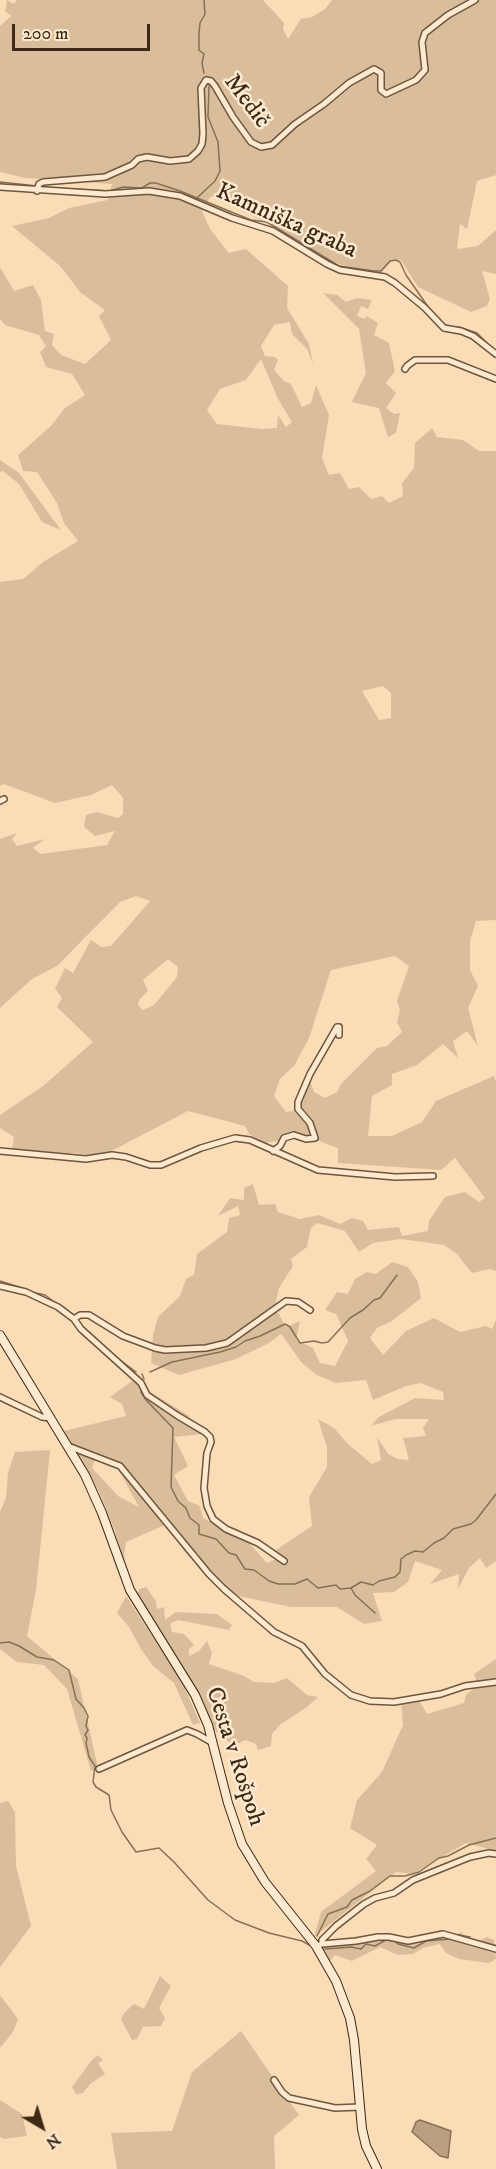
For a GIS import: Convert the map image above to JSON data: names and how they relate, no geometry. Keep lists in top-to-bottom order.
{
  "streets": {
    "street": ["Medič", "Kamniška graba", "Cesta v Rošpoh"]
  },
  "crossings": [
    ["Medič", "Kamniška graba"]
  ],
  "scale_bar": "200 m",
  "north": "bottom right"
}
